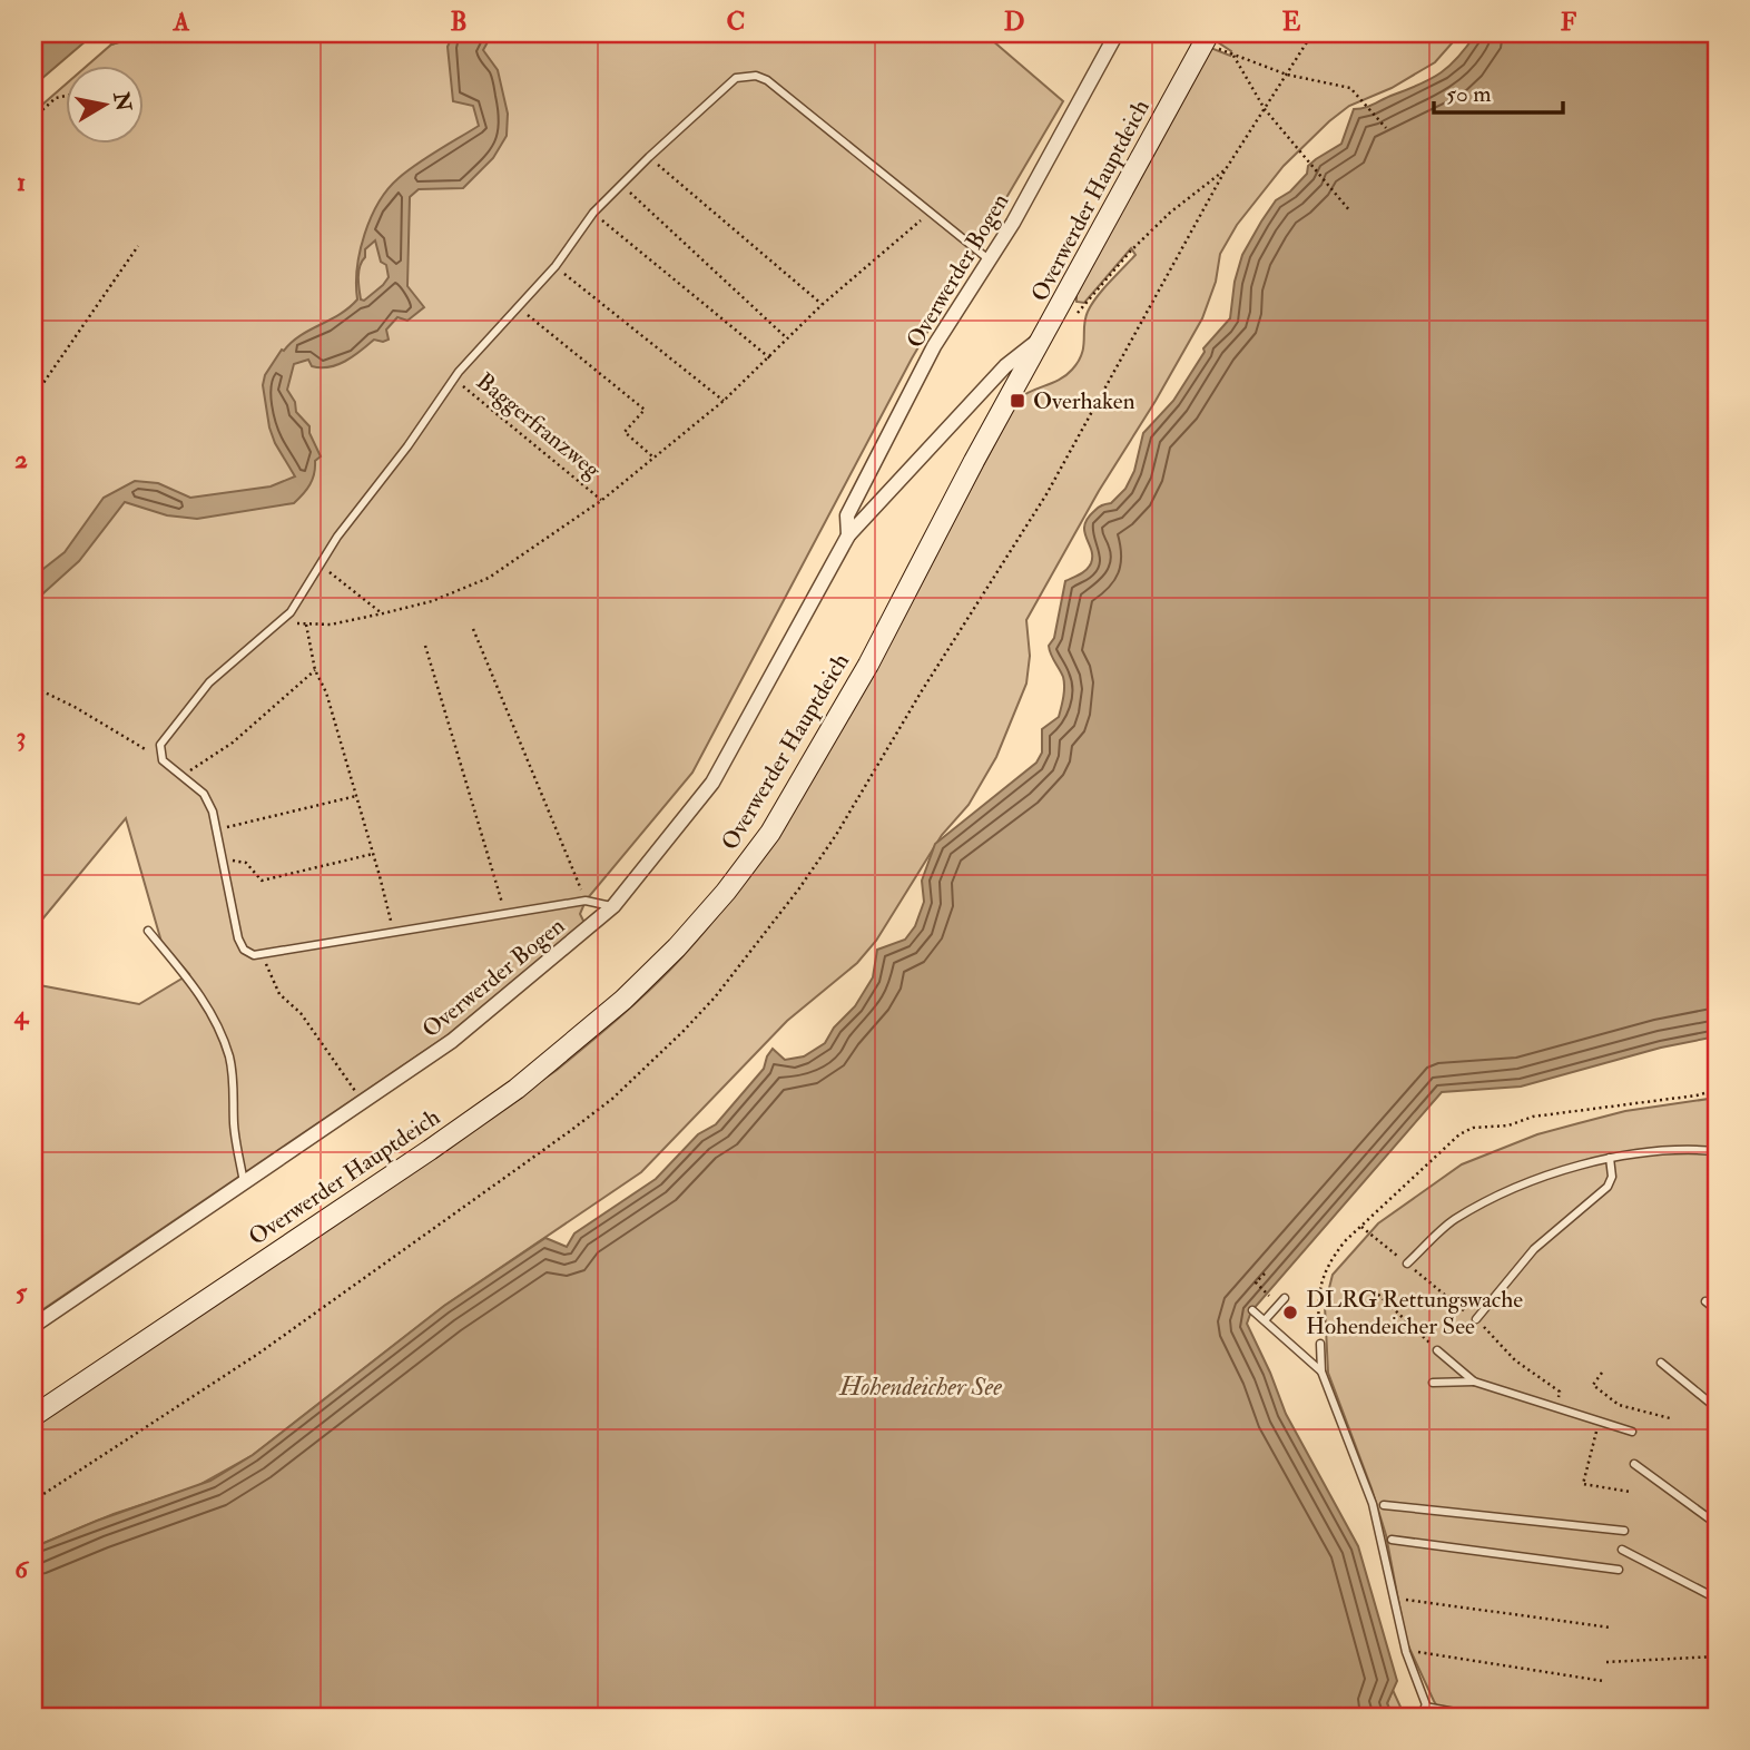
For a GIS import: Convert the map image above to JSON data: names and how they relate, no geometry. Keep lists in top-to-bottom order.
{
  "streets": {
    "street": ["Overwerder Hauptdeich", "Overwerder Bogen"],
    "path": ["Baggerfranzweg"]
  },
  "crossings": [
    ["Overwerder Hauptdeich", "Overwerder Bogen"]
  ],
  "water": ["Hohendeicher See"],
  "places": {
    "transit": ["Overhaken"],
    "other": ["DLRG Rettungswache Hohendeicher See"]
  },
  "scale_bar": "50 m",
  "north": "right",
  "grid": {
    "columns": [
      "A",
      "B",
      "C",
      "D",
      "E",
      "F"
    ],
    "rows": [
      "1",
      "2",
      "3",
      "4",
      "5",
      "6"
    ]
  }
}
